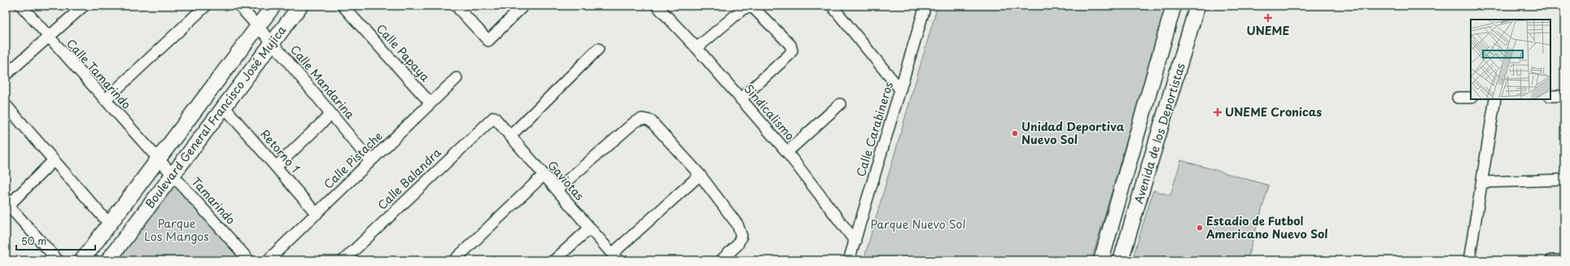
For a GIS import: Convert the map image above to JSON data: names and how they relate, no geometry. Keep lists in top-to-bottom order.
{
  "streets": {
    "street": [
      "Calle Papaya",
      "Calle Tamarindo",
      "Calle Mandarina",
      "Sindicalismo",
      "Boulevard General Francisco José Mujica",
      "Calle Carabineros",
      "Avenida de los Deportistas",
      "Retorno 1",
      "Calle Pistache",
      "Calle Balandra",
      "Gaviotas",
      "Tamarindo"
    ]
  },
  "crossings": [
    ["Calle Papaya", "Calle Pistache"],
    ["Calle Tamarindo", "Boulevard General Francisco José Mujica"],
    ["Calle Tamarindo", "Tamarindo"],
    ["Calle Mandarina", "Boulevard General Francisco José Mujica"],
    ["Calle Mandarina", "Calle Pistache"],
    ["Sindicalismo", "Calle Carabineros"],
    ["Boulevard General Francisco José Mujica", "Retorno 1"],
    ["Boulevard General Francisco José Mujica", "Tamarindo"],
    ["Retorno 1", "Calle Pistache"],
    ["Calle Balandra", "Gaviotas"]
  ],
  "parks": ["Parque Los Mangos", "Parque Nuevo Sol"],
  "places": {
    "health": ["UNEME", "UNEME Cronicas"],
    "other": ["Unidad Deportiva Nuevo Sol", "Estadio de Futbol Americano Nuevo Sol"]
  },
  "scale_bar": "50 m"
}
